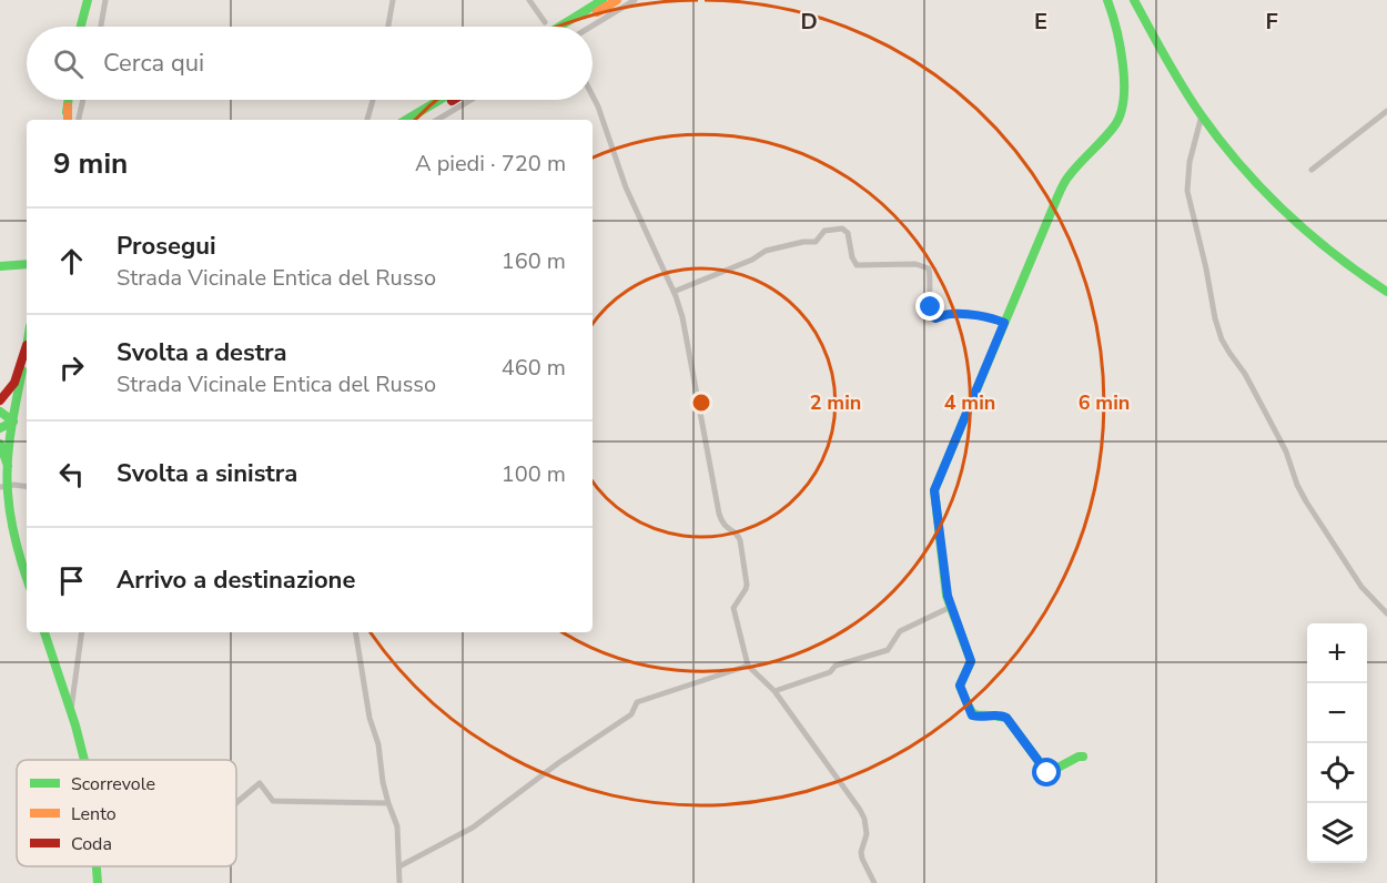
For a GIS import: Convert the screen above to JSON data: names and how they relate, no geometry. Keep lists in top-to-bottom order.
{
  "legend": ["Scorrevole", "Lento", "Coda"],
  "page": {
    "search": "Cerca qui",
    "heading": ["9 min", "A piedi · 720 m"],
    "list": [
      ["Prosegui", "Strada Vicinale Entica del Russo", "160 m"],
      ["Svolta a destra", "Strada Vicinale Entica del Russo", "460 m"],
      ["Svolta a sinistra", "100 m"],
      "Arrivo a destinazione"
    ],
    "map_buttons": ["+", "−"]
  },
  "grid": {
    "columns": ["D", "E", "F"]
  },
  "rings": ["2 min", "4 min", "6 min"]
}
